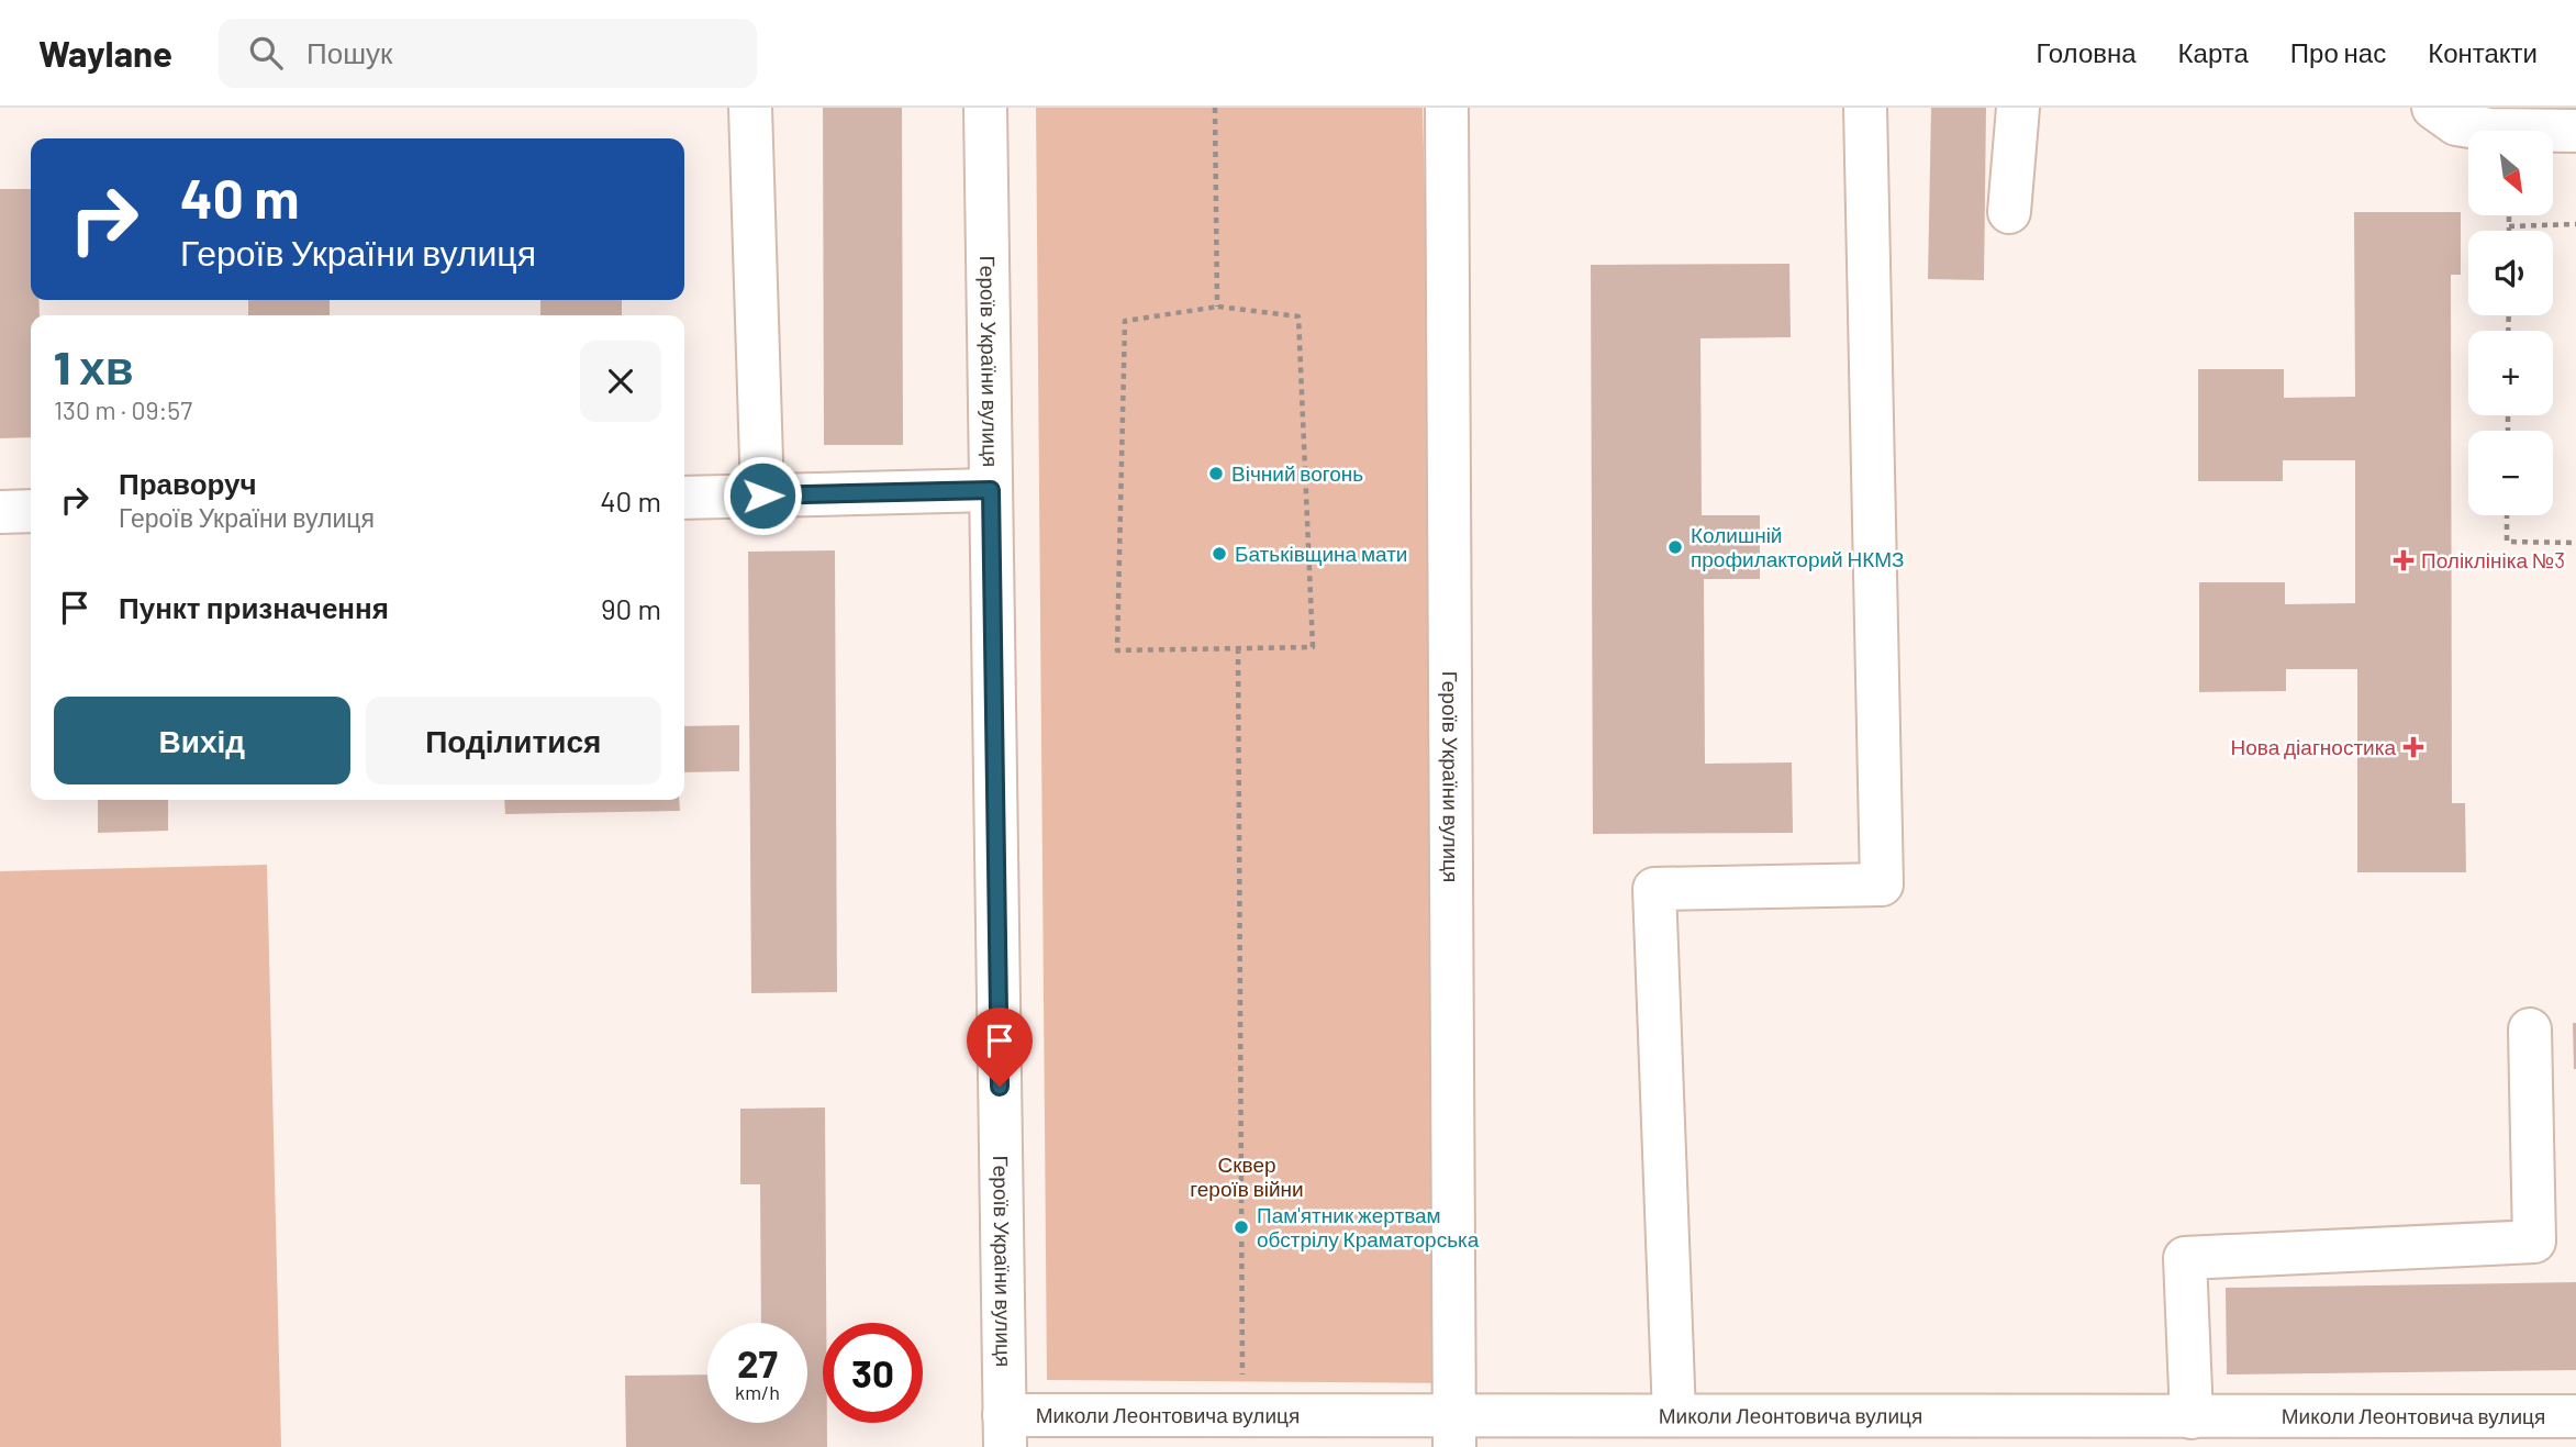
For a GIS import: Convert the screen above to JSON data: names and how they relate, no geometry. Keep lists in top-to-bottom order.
{
  "streets": {
    "street": ["Героїв України вулиця", "Миколи Леонтовича вулиця"]
  },
  "crossings": [
    ["Героїв України вулиця", "Миколи Леонтовича вулиця"]
  ],
  "parks": ["Сквер героїв війни"],
  "places": {
    "other": [
      "Вічний вогонь",
      "Колишній профилакторий НКМЗ",
      "Батьківщина мати",
      "Пам'ятник жертвам обстрілу Краматорська"
    ],
    "health": ["Поліклініка №3", "Нова діагностика"]
  },
  "north": "bottom right",
  "page": {
    "header": "Waylane",
    "search": "Пошук",
    "nav": [
      "Головна",
      "Карта",
      "Про нас",
      "Контакти"
    ],
    "map_buttons": ["+", "−"],
    "turn": ["40 m", "Героїв України вулиця"],
    "heading": ["1 хв", "130 m · 09:57"],
    "list": [
      {
        "name": "Праворуч",
        "note": "Героїв України вулиця",
        "value": "40 m"
      },
      {
        "name": "Пункт призначення",
        "value": "90 m"
      }
    ],
    "buttons": ["Вихід", "Поділитися"],
    "speed": "27 km/h",
    "limit": "30"
  }
}
